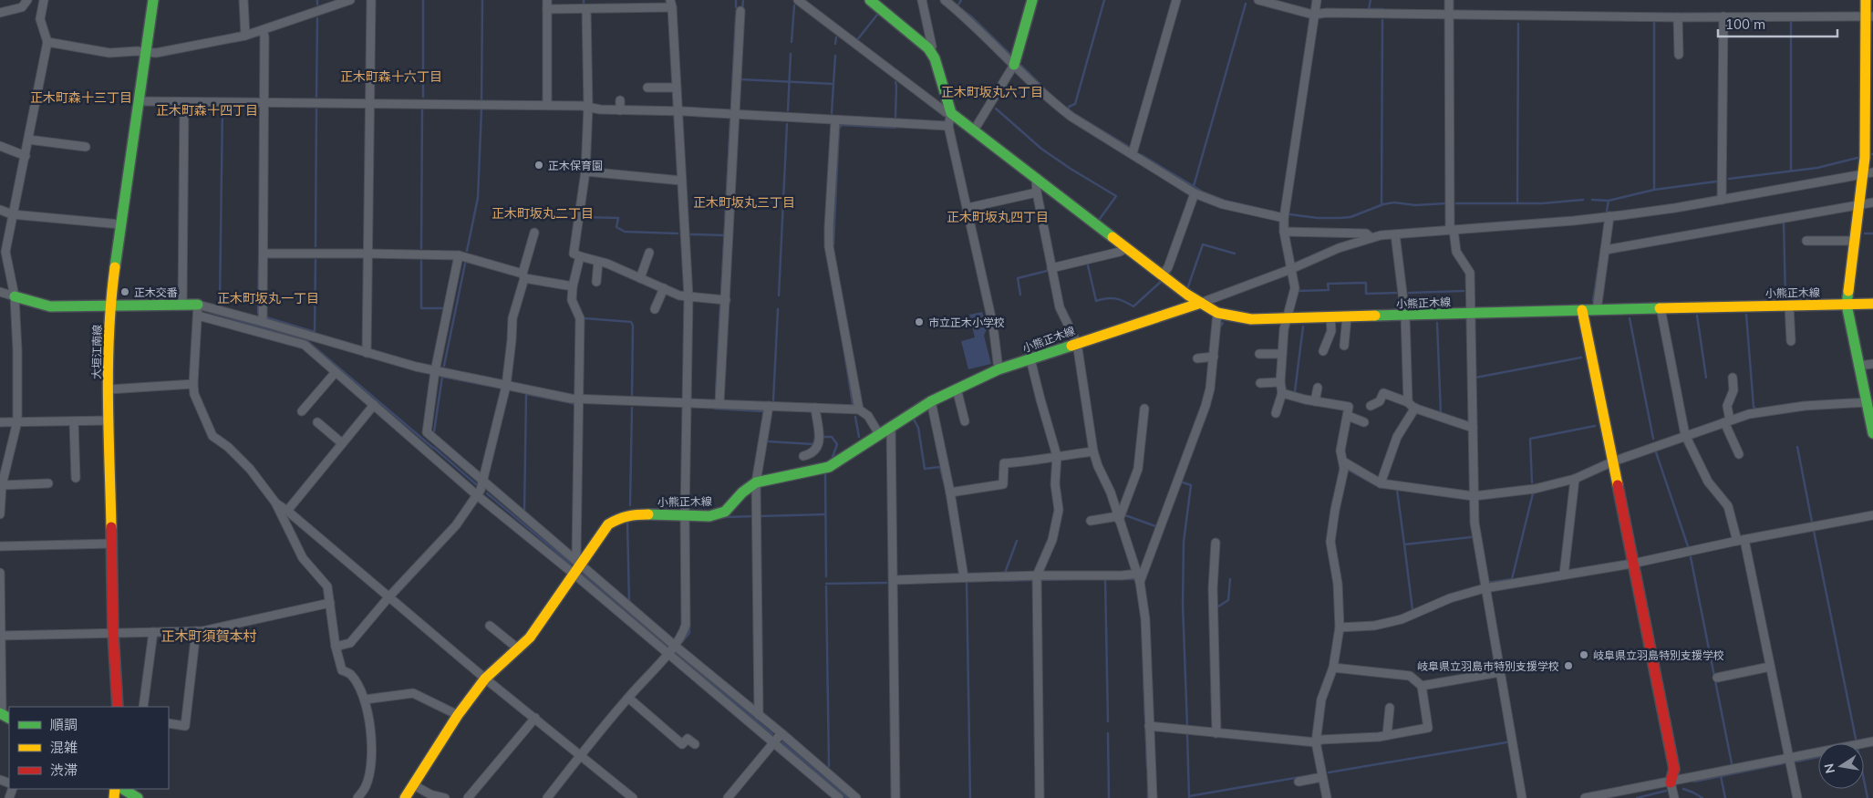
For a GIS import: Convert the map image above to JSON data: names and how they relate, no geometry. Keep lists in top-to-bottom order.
{
  "streets": {
    "main road": ["小熊正木線", "大垣江南線"]
  },
  "districts": [
    "正木町森十六丁目",
    "正木町坂丸六丁目",
    "正木町森十三丁目",
    "正木町森十四丁目",
    "正木町坂丸三丁目",
    "正木町坂丸二丁目",
    "正木町坂丸四丁目",
    "正木町坂丸一丁目",
    "正木町須賀本村"
  ],
  "places": [
    "正木保育園",
    "正木交番",
    "市立正木小学校",
    "岐阜県立羽島特別支援学校",
    "岐阜県立羽島市特別支援学校"
  ],
  "legend": ["順調", "混雑", "渋滞"],
  "scale_bar": "100 m",
  "north": "left"
}
